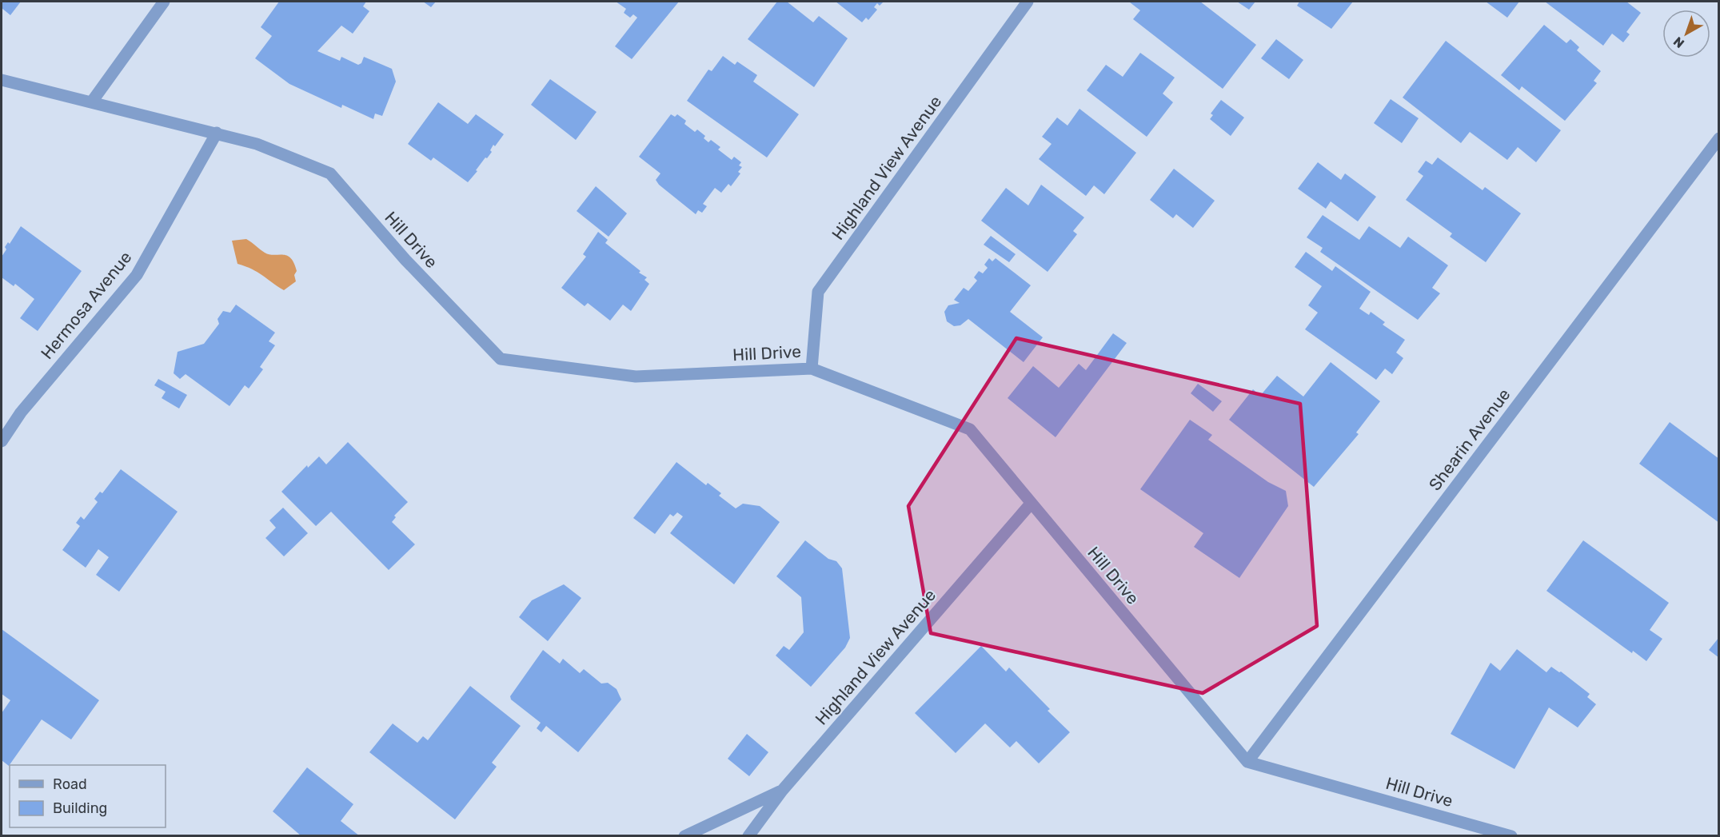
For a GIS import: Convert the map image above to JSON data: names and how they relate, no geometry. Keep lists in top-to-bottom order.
{
  "streets": {
    "street": [
      "Highland View Avenue",
      "Hill Drive",
      "Hermosa Avenue",
      "Shearin Avenue"
    ]
  },
  "crossings": [
    ["Highland View Avenue", "Hill Drive"],
    ["Hill Drive", "Hermosa Avenue"],
    ["Hill Drive", "Shearin Avenue"]
  ],
  "legend": ["Road", "Building"],
  "north": "bottom left"
}
